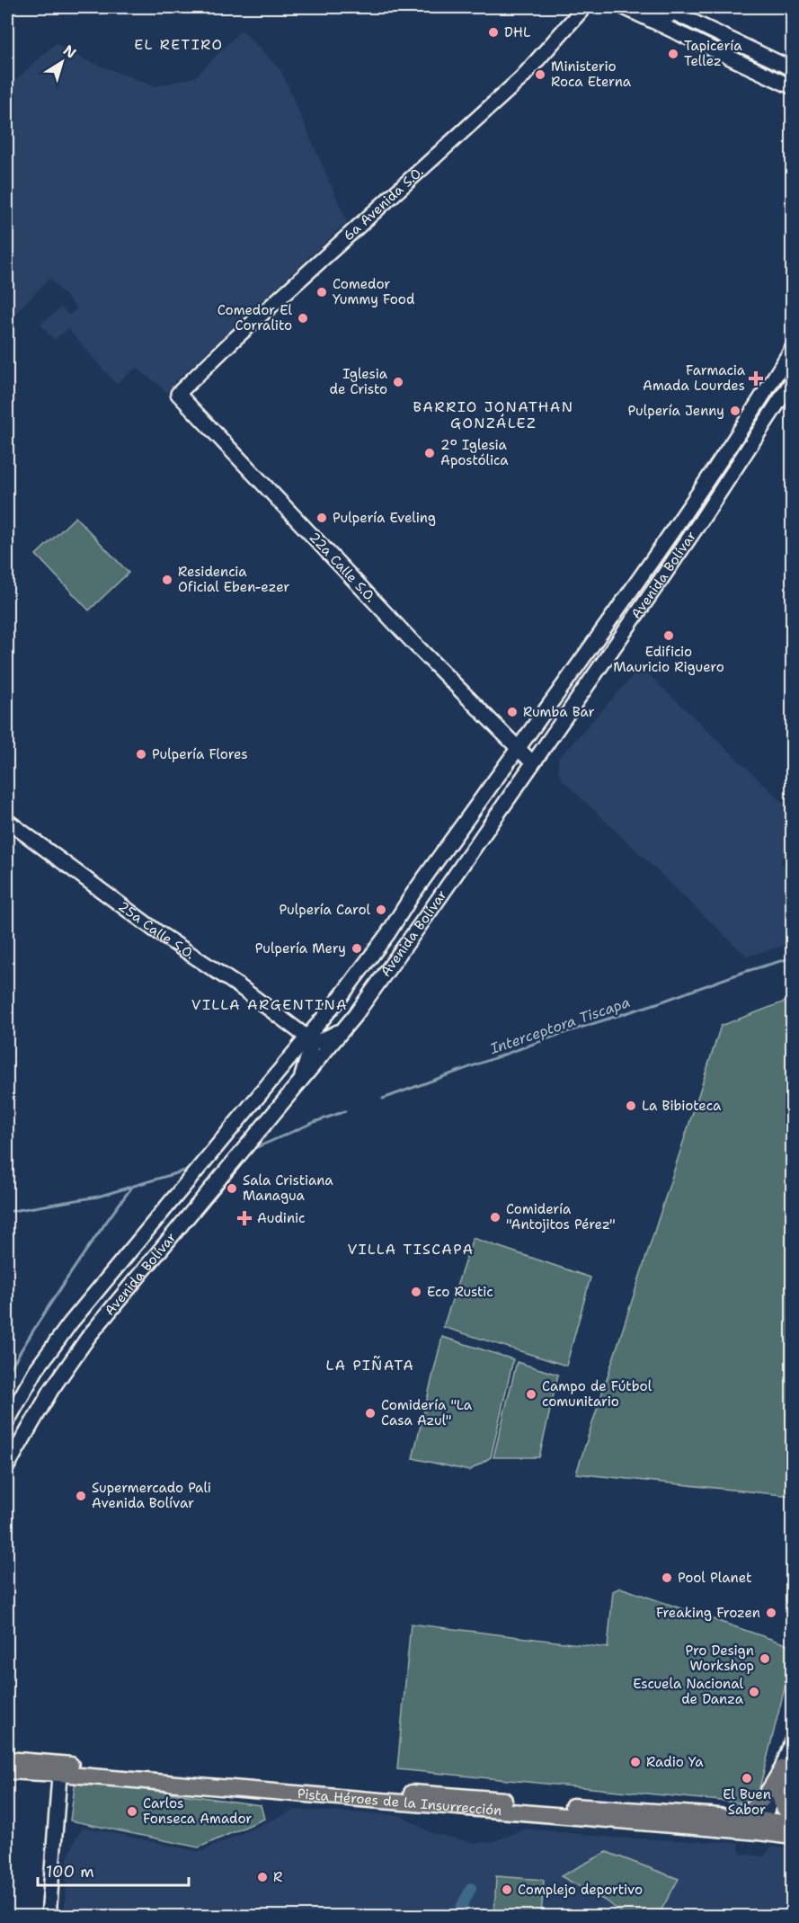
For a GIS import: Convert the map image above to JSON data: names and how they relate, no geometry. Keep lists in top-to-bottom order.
{
  "streets": {
    "main road": [
      "6a Avenida S.O.",
      "22a Calle S.O.",
      "Avenida Bolívar",
      "25a Calle S.O.",
      "Pista Héroes de la Insurrección"
    ]
  },
  "crossings": [
    ["6a Avenida S.O.", "22a Calle S.O."],
    ["22a Calle S.O.", "Avenida Bolívar"],
    ["Avenida Bolívar", "25a Calle S.O."]
  ],
  "districts": [
    "EL RETIRO",
    "BARRIO JONATHAN GONZÁLEZ",
    "VILLA ARGENTINA",
    "VILLA TISCAPA",
    "LA PIÑATA"
  ],
  "water": ["Interceptora Tiscapa"],
  "places": {
    "other": [
      "DHL",
      "Tapicería Tellez",
      "Ministerio Roca Eterna",
      "Comedor Yummy Food",
      "Comedor El Corralito",
      "Iglesia de Cristo",
      "Pulpería Jenny",
      "2° Iglesia Apostólica",
      "Pulpería Eveling",
      "Residencia Oficial Eben-ezer",
      "Edificio Mauricio Riguero",
      "Rumba Bar",
      "Pulpería Flores",
      "Pulpería Carol",
      "Pulpería Mery",
      "La Bibioteca",
      "Sala Cristiana Managua",
      "Comidería \"Antojitos Pérez\"",
      "Eco Rustic",
      "Campo de Fútbol comunitario",
      "Comidería \"La Casa Azul\"",
      "Supermercado Pali Avenida Bolívar",
      "Pool Planet",
      "Freaking Frozen",
      "Pro Design Workshop",
      "Escuela Nacional de Danza",
      "Radio Ya",
      "El Buen Sabor",
      "Carlos Fonseca Amador",
      "R",
      "Complejo deportivo"
    ],
    "health": ["Farmacia Amada Lourdes", "Audinic"]
  },
  "scale_bar": "100 m",
  "north": "top right"
}
